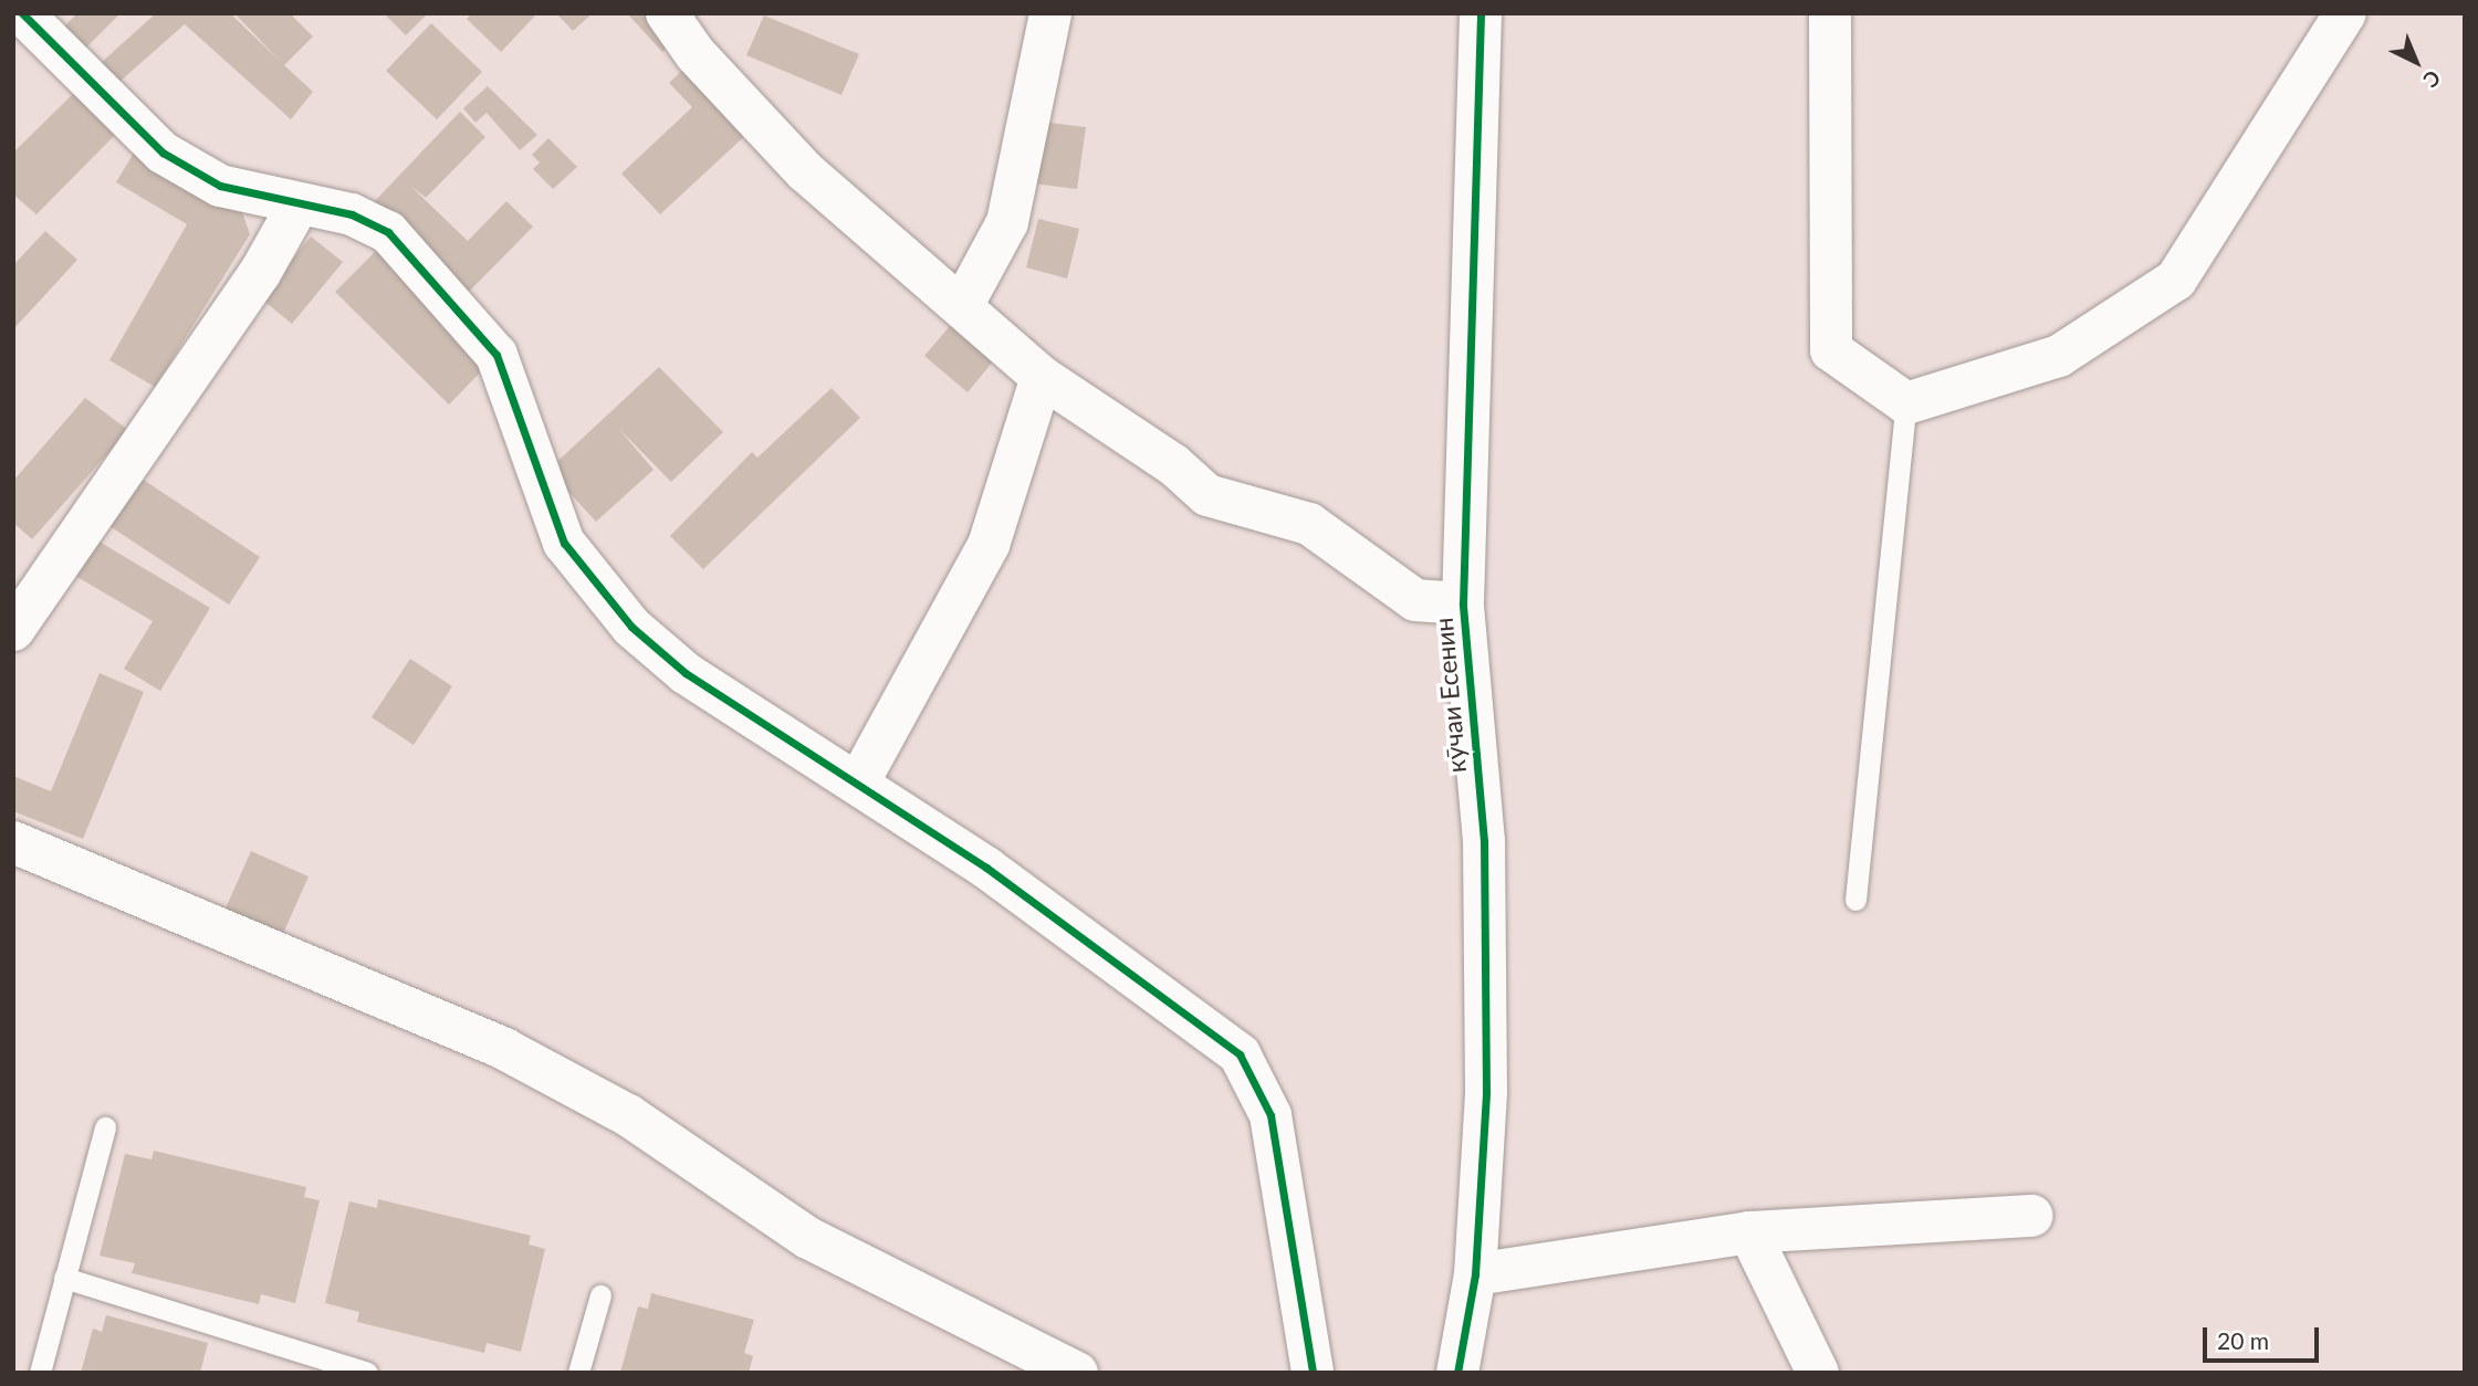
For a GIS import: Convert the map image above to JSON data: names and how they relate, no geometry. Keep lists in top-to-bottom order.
{
  "streets": {
    "street": ["кӯчаи Есенин"]
  },
  "scale_bar": "20 m",
  "north": "bottom right"
}
